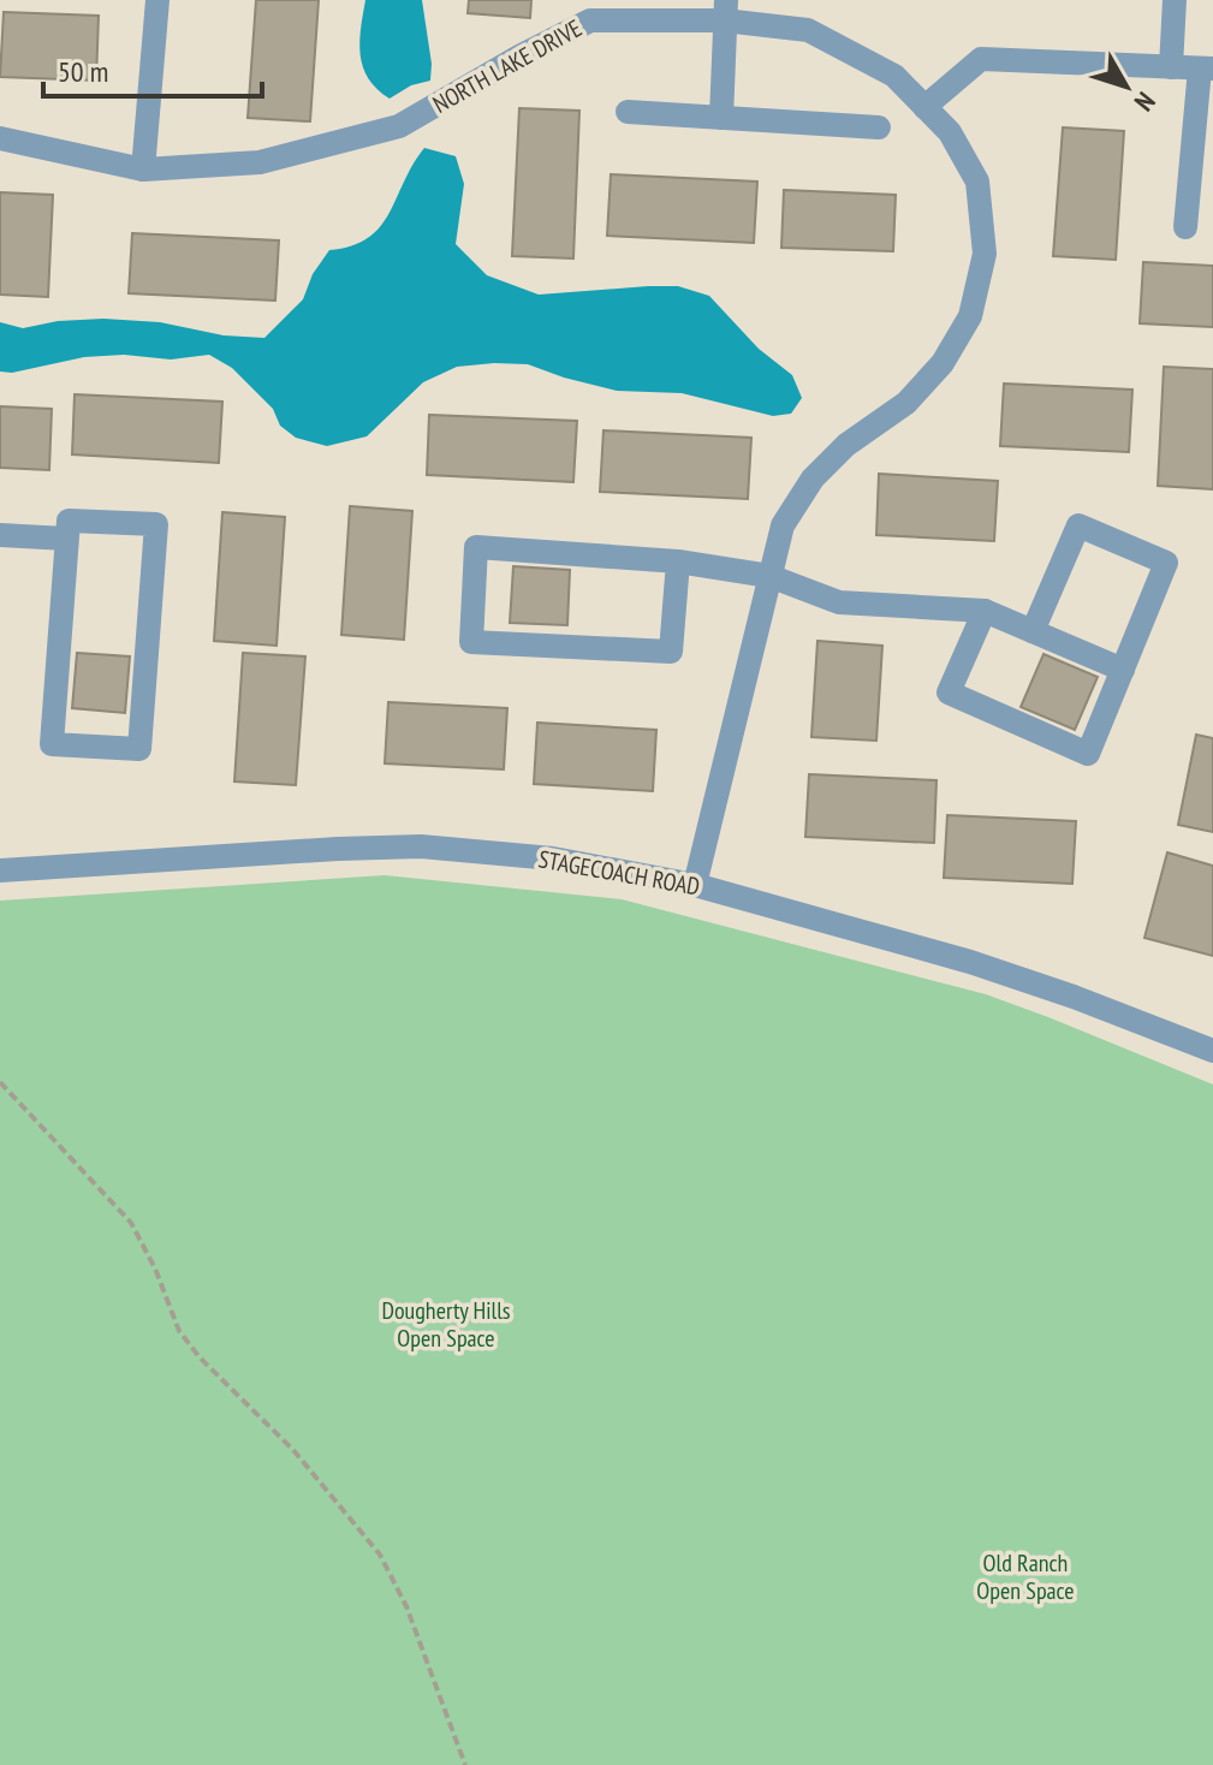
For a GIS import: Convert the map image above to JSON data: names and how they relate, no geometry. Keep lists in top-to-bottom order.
{
  "streets": {
    "street": ["NORTH LAKE DRIVE", "STAGECOACH ROAD"]
  },
  "crossings": [
    ["NORTH LAKE DRIVE", "STAGECOACH ROAD"]
  ],
  "parks": ["Dougherty Hills Open Space", "Old Ranch Open Space"],
  "scale_bar": "50 m",
  "north": "bottom right"
}
